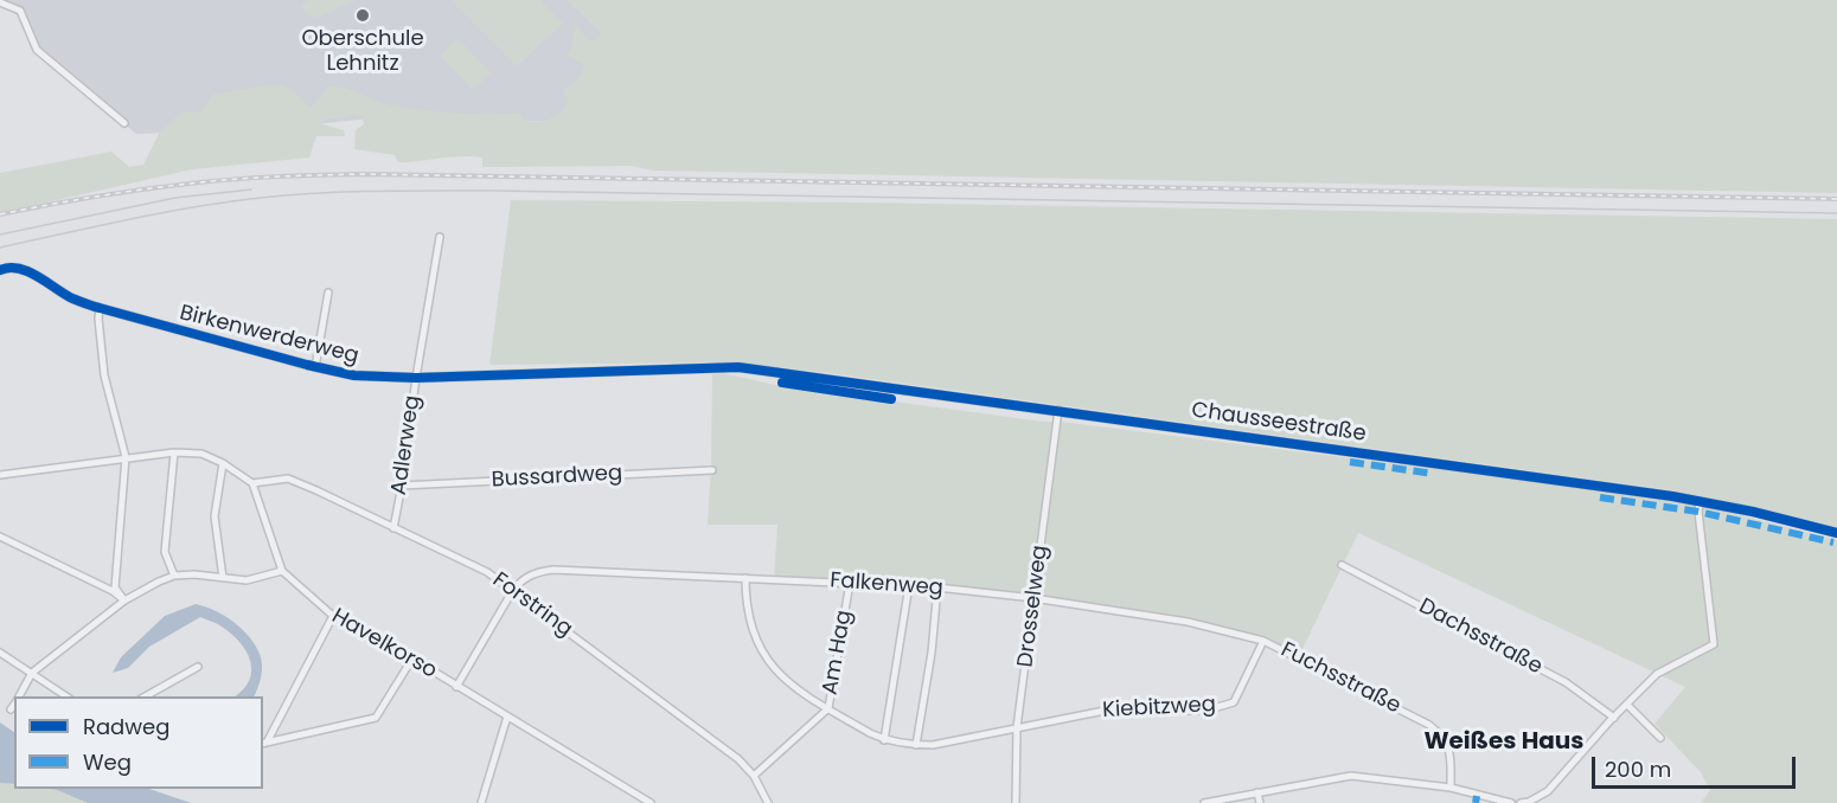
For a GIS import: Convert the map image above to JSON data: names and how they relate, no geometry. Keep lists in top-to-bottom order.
{
  "streets": {
    "street": [
      "Birkenwerderweg",
      "Chausseestraße",
      "Adlerweg",
      "Bussardweg",
      "Falkenweg",
      "Forstring",
      "Drosselweg",
      "Dachsstraße",
      "Havelkorso",
      "Am Hag",
      "Fuchsstraße",
      "Kiebitzweg"
    ]
  },
  "crossings": [
    ["Birkenwerderweg", "Chausseestraße"],
    ["Birkenwerderweg", "Adlerweg"],
    ["Chausseestraße", "Drosselweg"],
    ["Adlerweg", "Bussardweg"],
    ["Adlerweg", "Forstring"],
    ["Falkenweg", "Forstring"],
    ["Falkenweg", "Drosselweg"],
    ["Falkenweg", "Am Hag"],
    ["Falkenweg", "Fuchsstraße"],
    ["Falkenweg", "Kiebitzweg"],
    ["Forstring", "Havelkorso"],
    ["Forstring", "Am Hag"],
    ["Drosselweg", "Kiebitzweg"],
    ["Fuchsstraße", "Kiebitzweg"]
  ],
  "districts": ["Weißes Haus"],
  "places": ["Oberschule Lehnitz"],
  "legend": ["Radweg", "Weg"],
  "scale_bar": "200 m"
}
